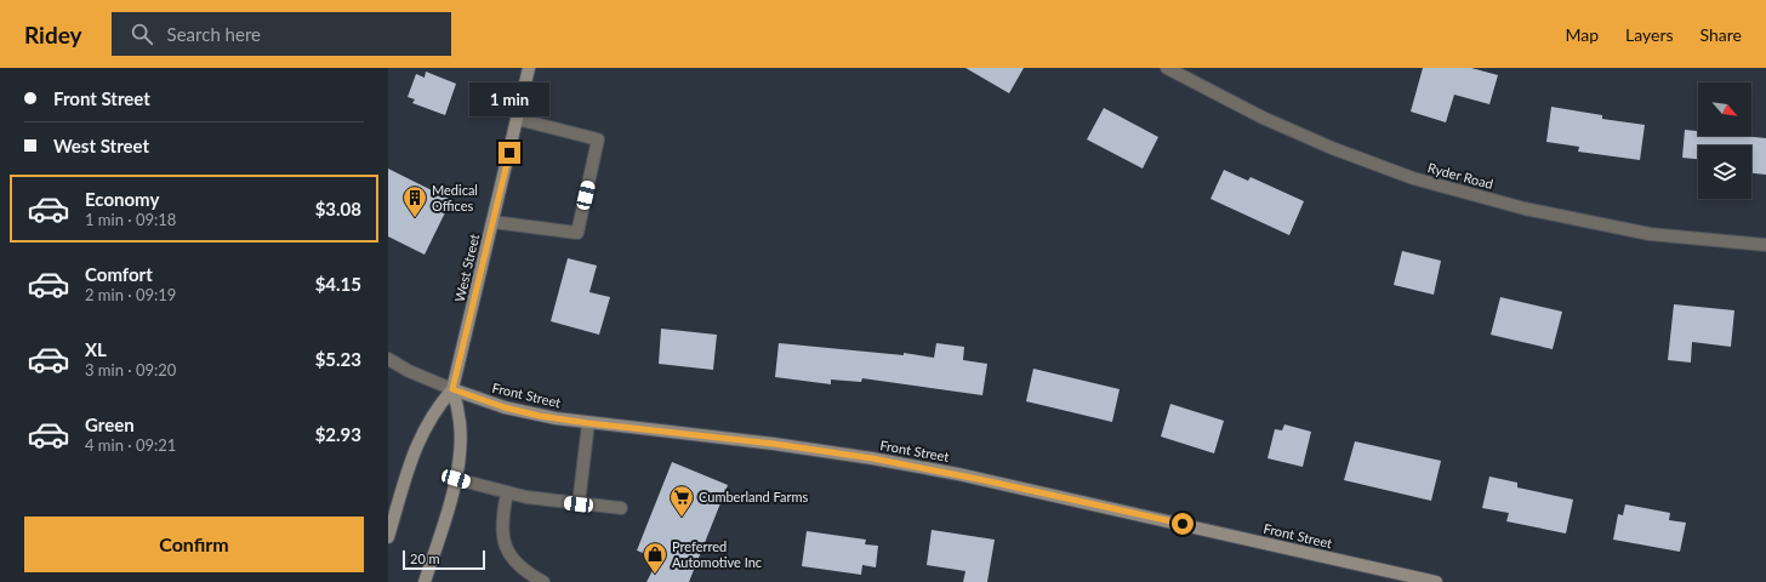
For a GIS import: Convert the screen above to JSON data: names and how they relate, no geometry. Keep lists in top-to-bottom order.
{
  "streets": {
    "street": ["Ryder Road", "West Street", "Front Street"]
  },
  "crossings": [
    ["West Street", "Front Street"]
  ],
  "places": {
    "building": ["Medical Offices"],
    "supermarket": ["Cumberland Farms"],
    "shop": ["Preferred Automotive Inc"]
  },
  "scale_bar": "20 m",
  "north": "bottom right",
  "page": {
    "header": "Ridey",
    "search": "Search here",
    "nav": ["Map", "Layers", "Share"],
    "banner": ["Front Street", "West Street"],
    "bubble": "1 min",
    "list": [
      {
        "name": "Economy",
        "note": "1 min · 09:18",
        "value": "$3.08"
      },
      {
        "name": "Comfort",
        "note": "2 min · 09:19",
        "value": "$4.15"
      },
      {
        "name": "XL",
        "note": "3 min · 09:20",
        "value": "$5.23"
      },
      {
        "name": "Green",
        "note": "4 min · 09:21",
        "value": "$2.93"
      }
    ],
    "buttons": "Confirm",
    "scale": "20 m"
  }
}
